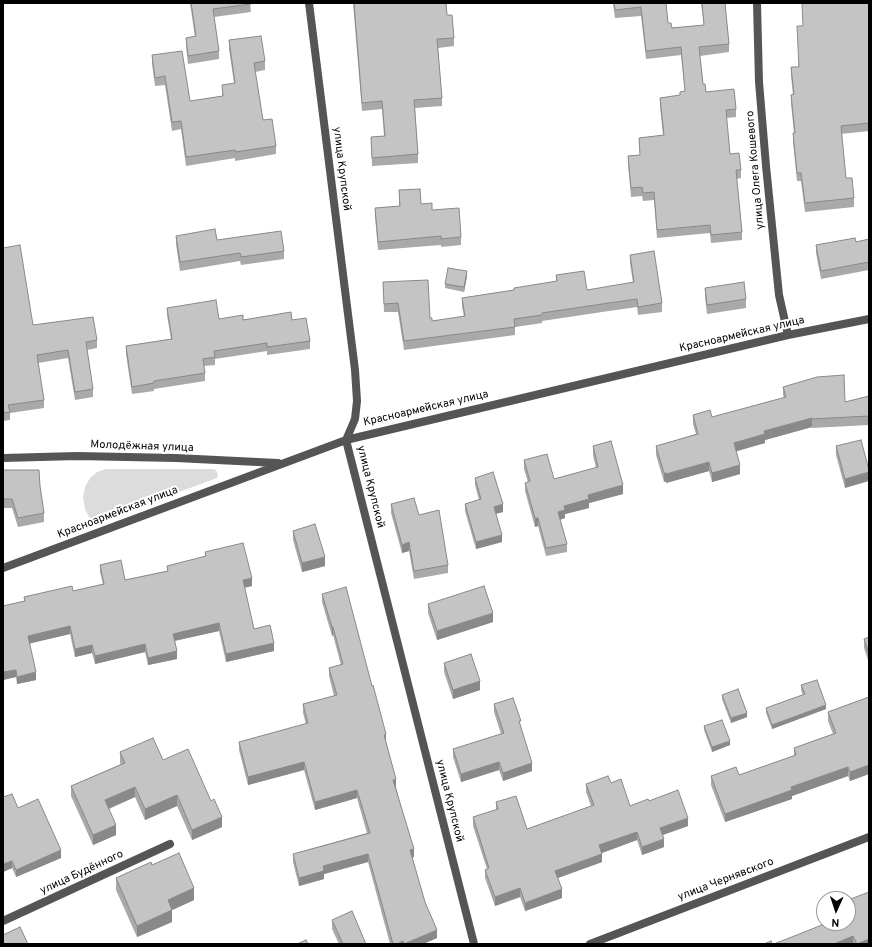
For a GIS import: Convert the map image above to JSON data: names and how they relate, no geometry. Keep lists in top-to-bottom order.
{
  "streets": {
    "street": [
      "улица Крупской",
      "улица Олега Кошевого",
      "Красноармейская улица",
      "Молодёжная улица",
      "улица Будённого",
      "улица Чернявского"
    ]
  },
  "crossings": [
    ["улица Крупской", "Красноармейская улица"],
    ["улица Олега Кошевого", "Красноармейская улица"],
    ["Красноармейская улица", "Молодёжная улица"]
  ],
  "north": "bottom"
}
